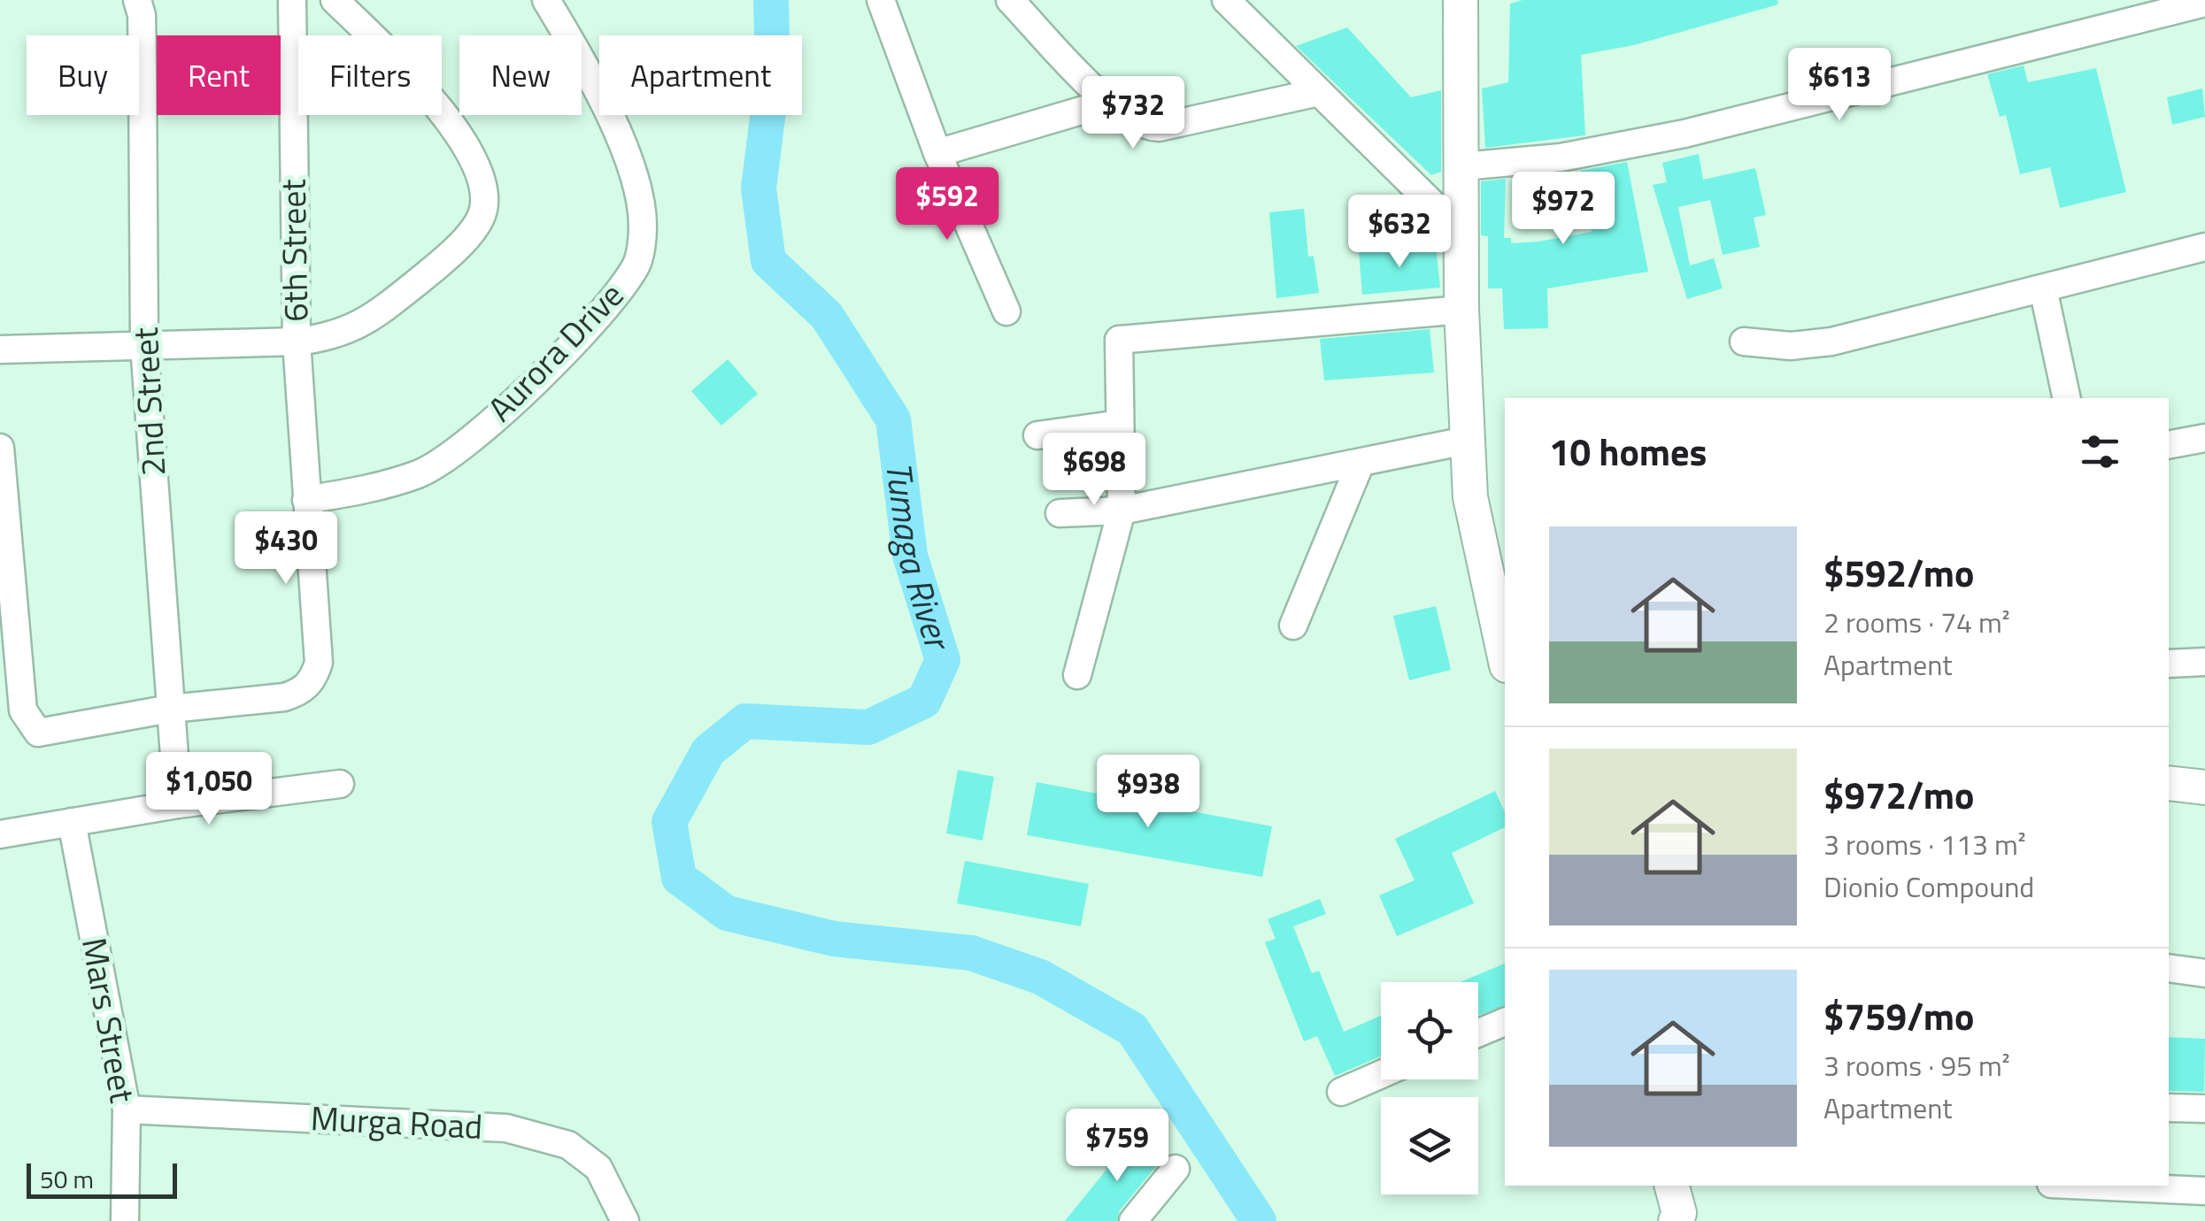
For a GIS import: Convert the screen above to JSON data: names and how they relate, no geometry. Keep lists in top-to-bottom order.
{
  "streets": {
    "street": [
      "6th Street",
      "Aurora Drive",
      "2nd Street",
      "Mars Street",
      "Murga Road"
    ]
  },
  "crossings": [
    ["6th Street", "Aurora Drive"],
    ["6th Street", "2nd Street"],
    ["Mars Street", "Murga Road"]
  ],
  "water": ["Tumaga River"],
  "scale_bar": "50 m",
  "page": {
    "chip": [
      "Buy",
      "Rent",
      "Filters",
      "New",
      "Apartment"
    ],
    "price": [
      "$613",
      "$732",
      "$592",
      "$972",
      "$632",
      "$698",
      "$430",
      "$1,050",
      "$938",
      "$759"
    ],
    "heading": "10 homes",
    "list": [
      {
        "name": "$592/mo",
        "note": "2 rooms · 74 m² · Apartment"
      },
      {
        "name": "$972/mo",
        "note": "3 rooms · 113 m² · Dionio Compound"
      },
      {
        "name": "$759/mo",
        "note": "3 rooms · 95 m² · Apartment"
      }
    ],
    "scale": "50 m"
  }
}
